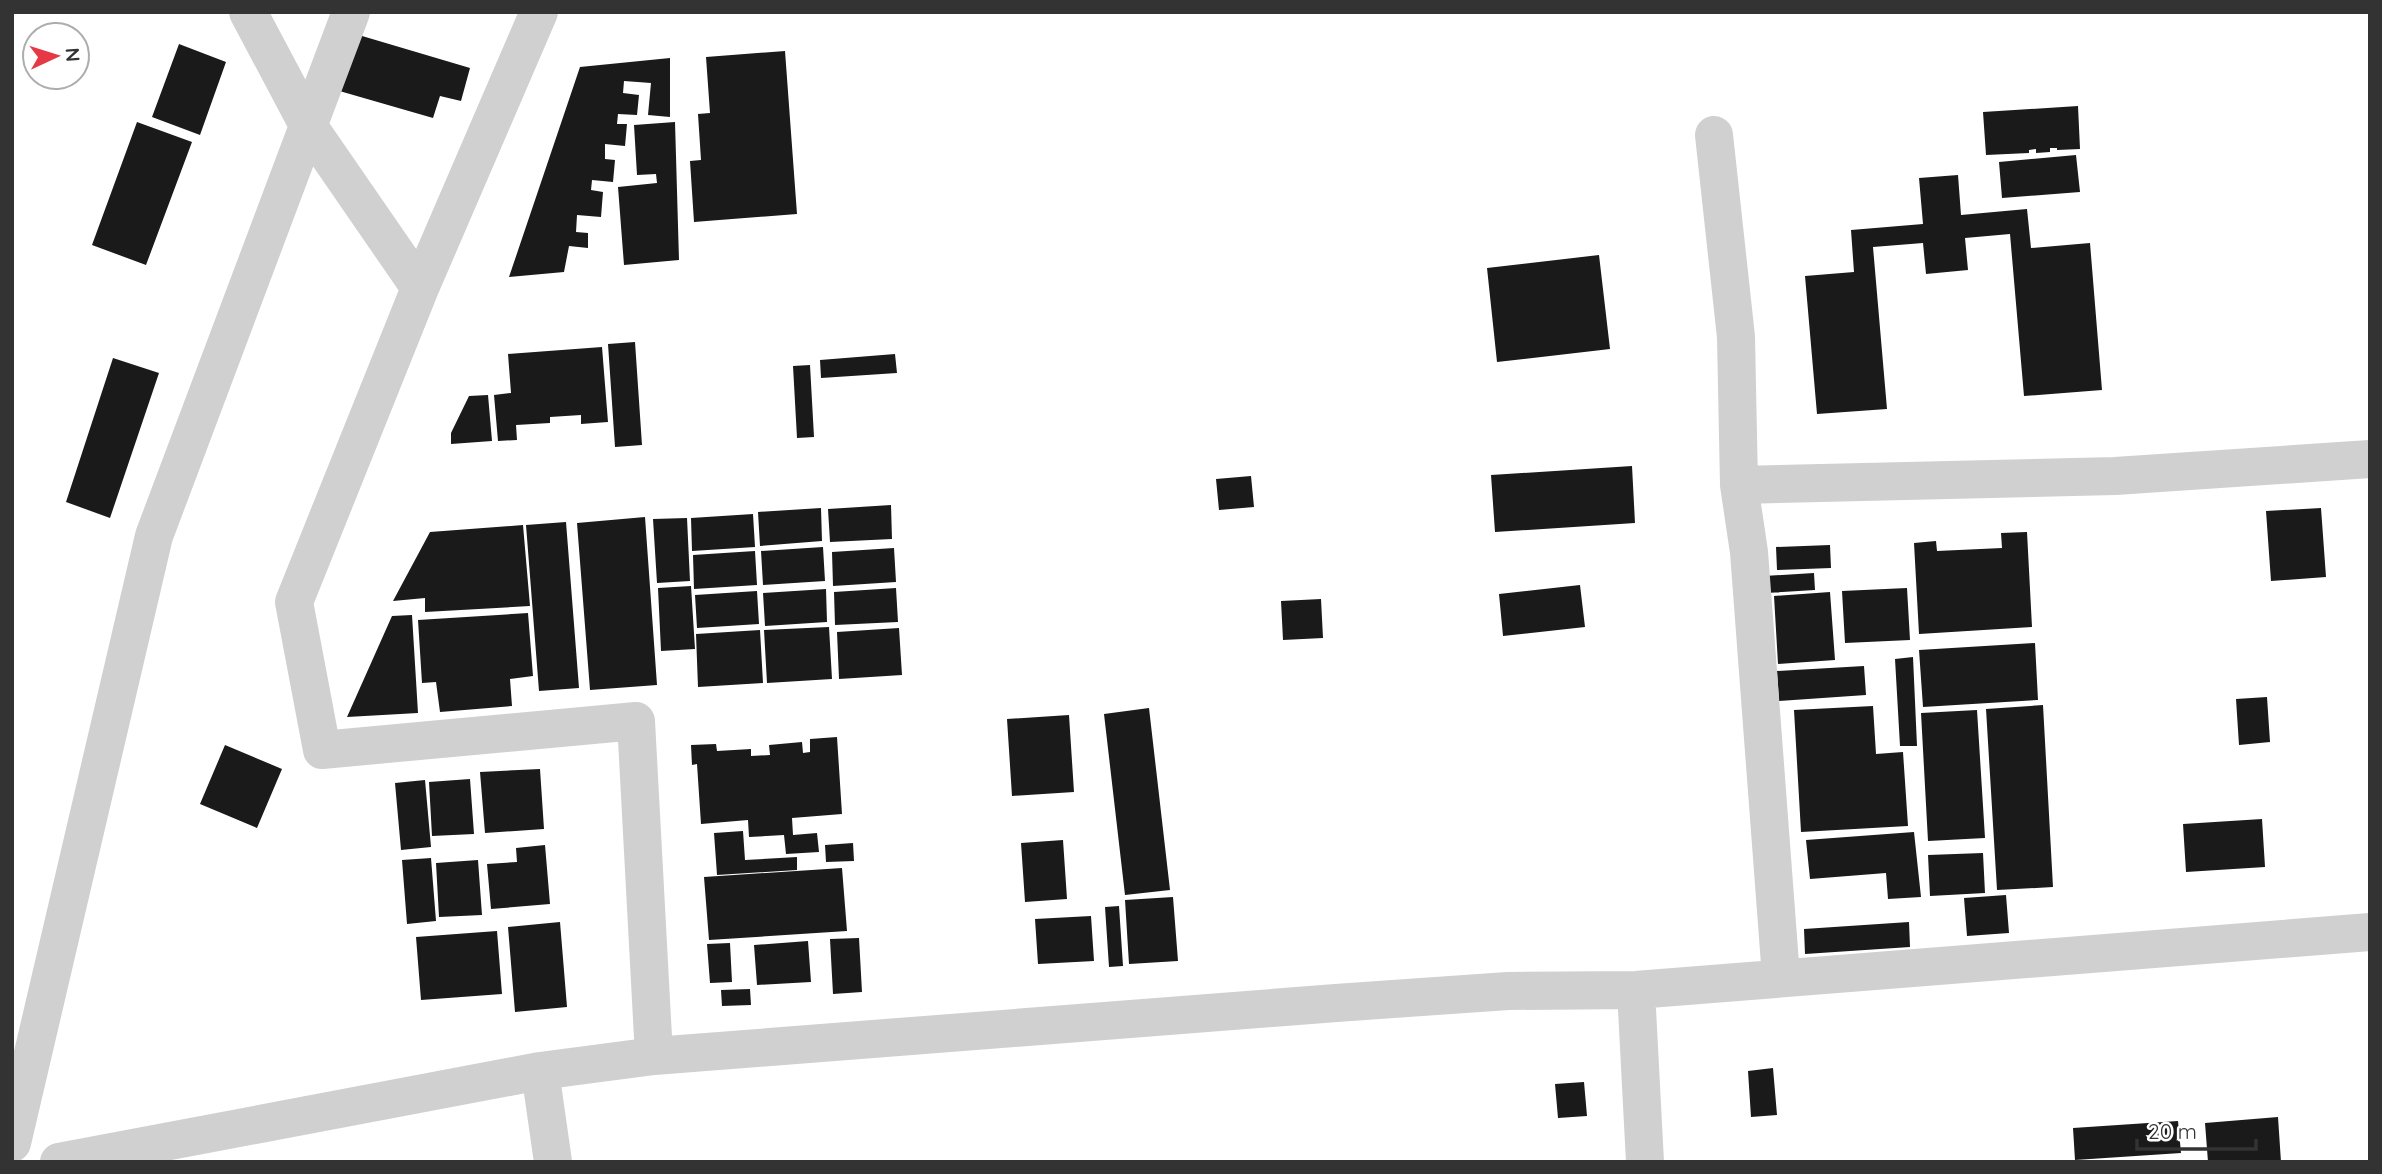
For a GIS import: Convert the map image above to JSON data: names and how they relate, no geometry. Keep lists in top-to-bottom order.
{
  "scale_bar": "20 m",
  "north": "right"
}
